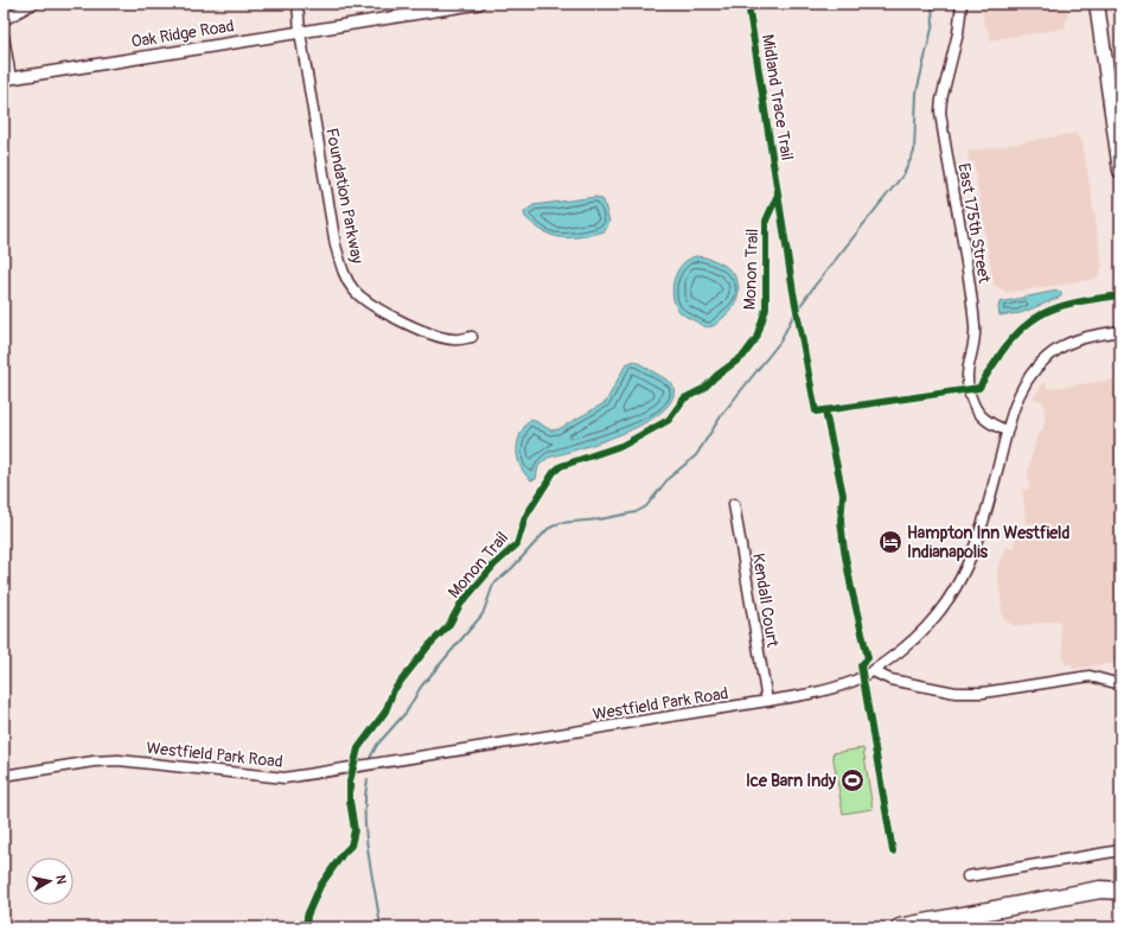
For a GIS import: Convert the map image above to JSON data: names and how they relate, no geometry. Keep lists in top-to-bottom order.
{
  "streets": {
    "street": [
      "Oak Ridge Road",
      "Foundation Parkway",
      "East 175th Street",
      "Kendall Court",
      "Westfield Park Road"
    ],
    "cycle path": ["Midland Trace Trail", "Monon Trail"]
  },
  "crossings": [
    ["Oak Ridge Road", "Foundation Parkway"],
    ["East 175th Street", "Westfield Park Road"],
    ["Kendall Court", "Westfield Park Road"]
  ],
  "places": {
    "hotel": ["Hampton Inn Westfield Indianapolis"],
    "sports": ["Ice Barn Indy"]
  },
  "north": "right"
}
